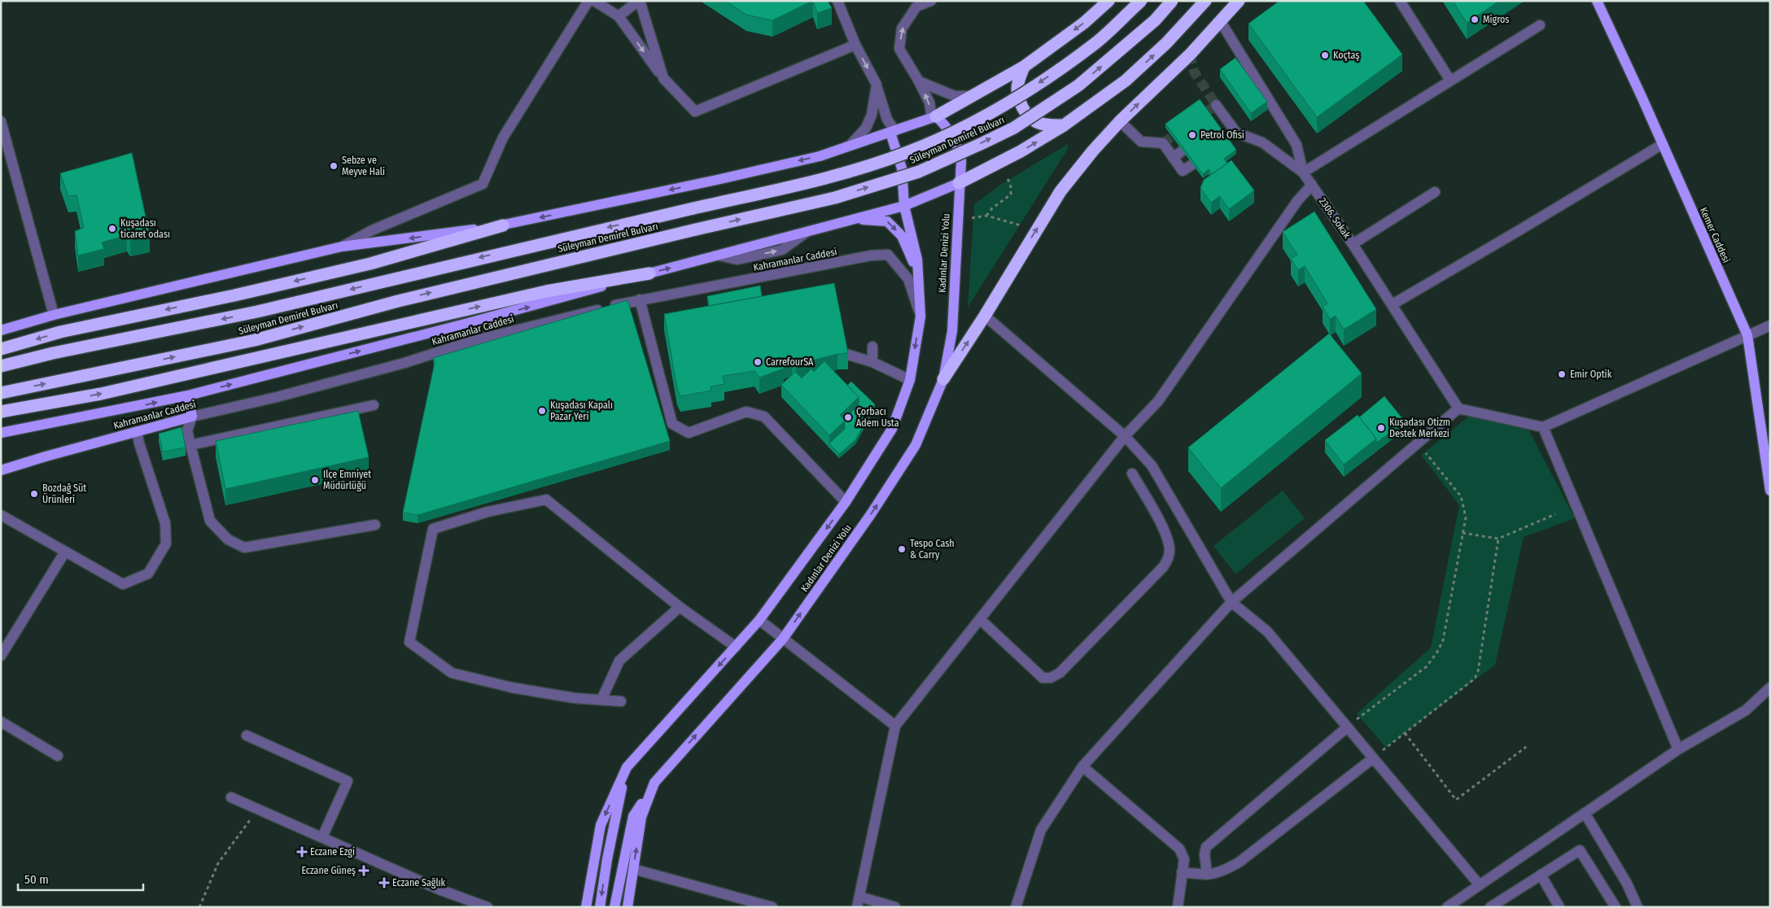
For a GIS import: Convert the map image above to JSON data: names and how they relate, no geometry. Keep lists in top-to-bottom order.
{
  "streets": {
    "highway": ["Süleyman Demirel Bulvarı"],
    "main road": ["Kemer Caddesi", "Kadınlar Denizi Yolu", "Kahramanlar Caddesi"],
    "street": ["2306. Sokak"]
  },
  "crossings": [
    ["Kadınlar Denizi Yolu", "Kahramanlar Caddesi"]
  ],
  "places": {
    "other": [
      "Migros",
      "Koçtaş",
      "Petrol Ofisi",
      "Sebze ve Meyve Hali",
      "Kuşadası ticaret odası",
      "CarrefourSA",
      "Emir Optik",
      "Kuşadası Kapalı Pazar Yeri",
      "Çorbacı Adem Usta",
      "Kuşadası Otizm Destek Merkezi",
      "Ilçe Emniyet Müdürlüğü",
      "Bozdağ Süt Ürünleri",
      "Tespo Cash & Carry"
    ],
    "health": ["Eczane Ezgi", "Eczane Güneş", "Eczane Sağlık"]
  },
  "scale_bar": "50 m"
}
